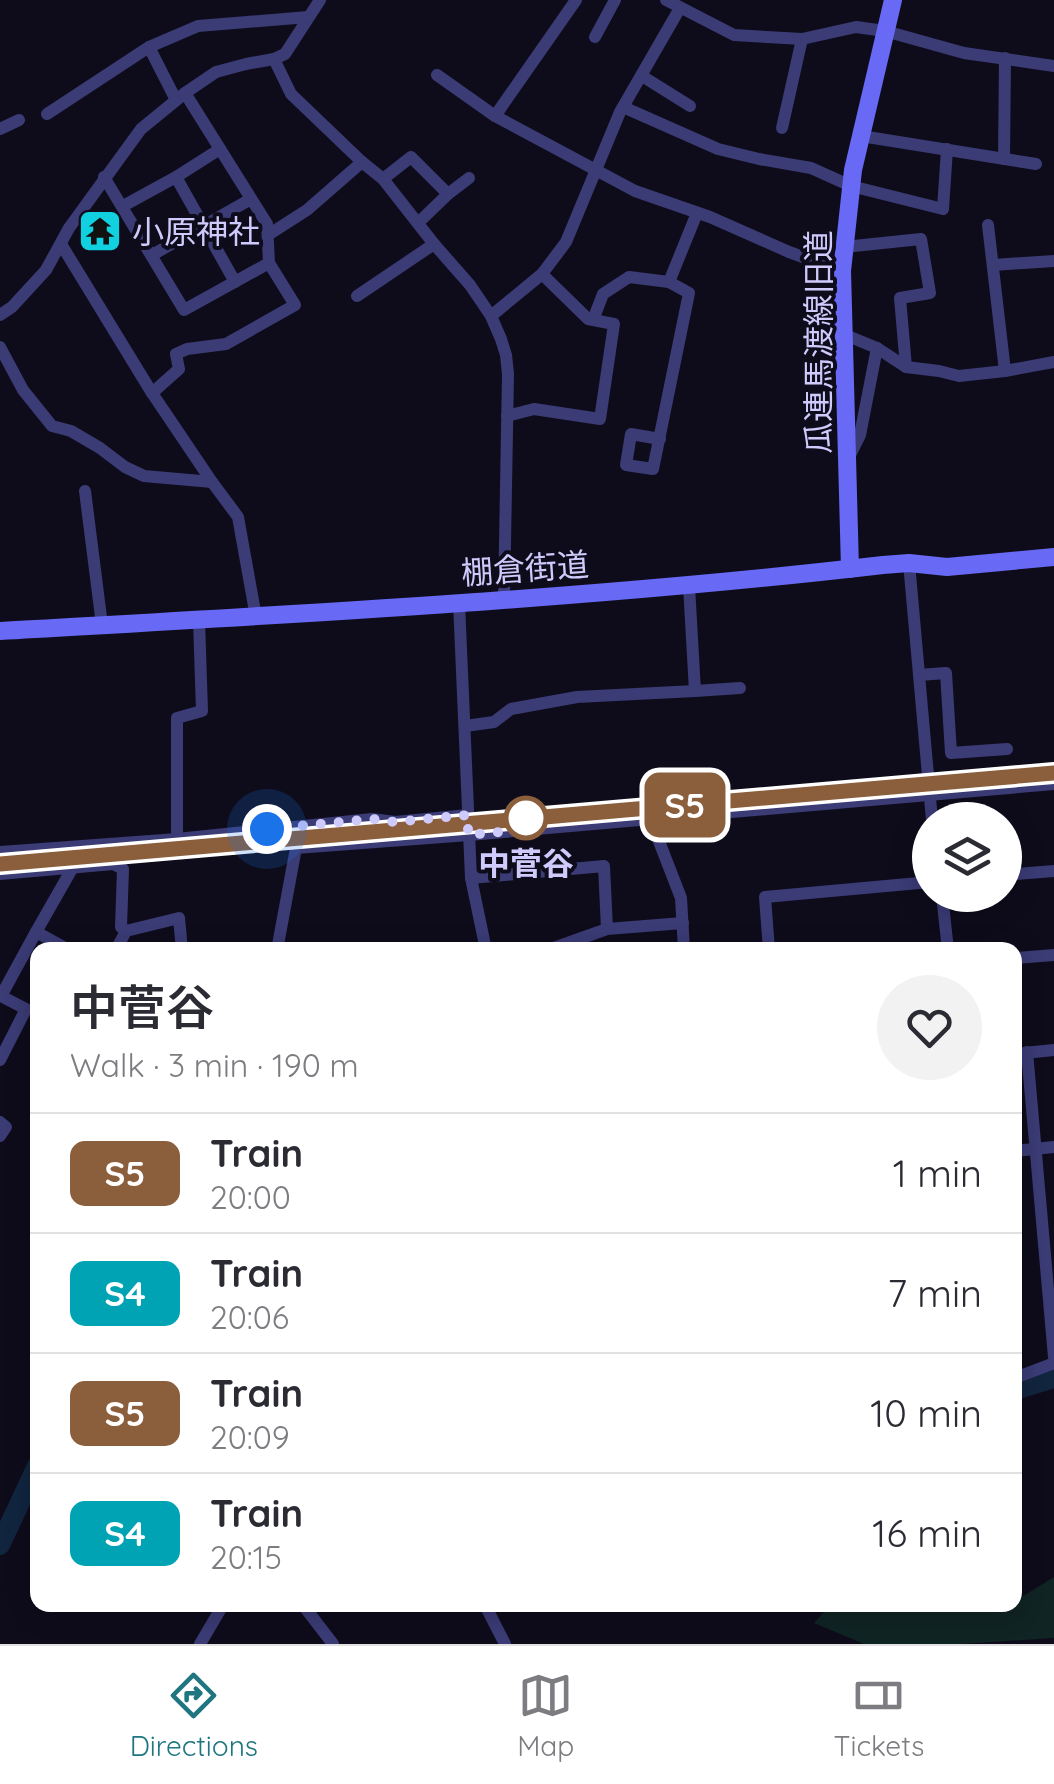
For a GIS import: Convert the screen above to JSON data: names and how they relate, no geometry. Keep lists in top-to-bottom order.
{
  "streets": {
    "street": ["瓜連馬渡線旧道", "棚倉街道"]
  },
  "crossings": [
    ["瓜連馬渡線旧道", "棚倉街道"]
  ],
  "places": {
    "temple": ["小原神社"],
    "other": ["中菅谷"]
  },
  "page": {
    "on_map": "S5",
    "heading": ["中菅谷", "Walk · 3 min · 190 m"],
    "list": [
      {
        "mark": "S5",
        "name": "Train",
        "note": "20:00",
        "value": "1 min"
      },
      {
        "mark": "S4",
        "name": "Train",
        "note": "20:06",
        "value": "7 min"
      },
      {
        "mark": "S5",
        "name": "Train",
        "note": "20:09",
        "value": "10 min"
      },
      {
        "mark": "S4",
        "name": "Train",
        "note": "20:15",
        "value": "16 min"
      }
    ],
    "tabs": ["Directions", "Map", "Tickets"]
  }
}
